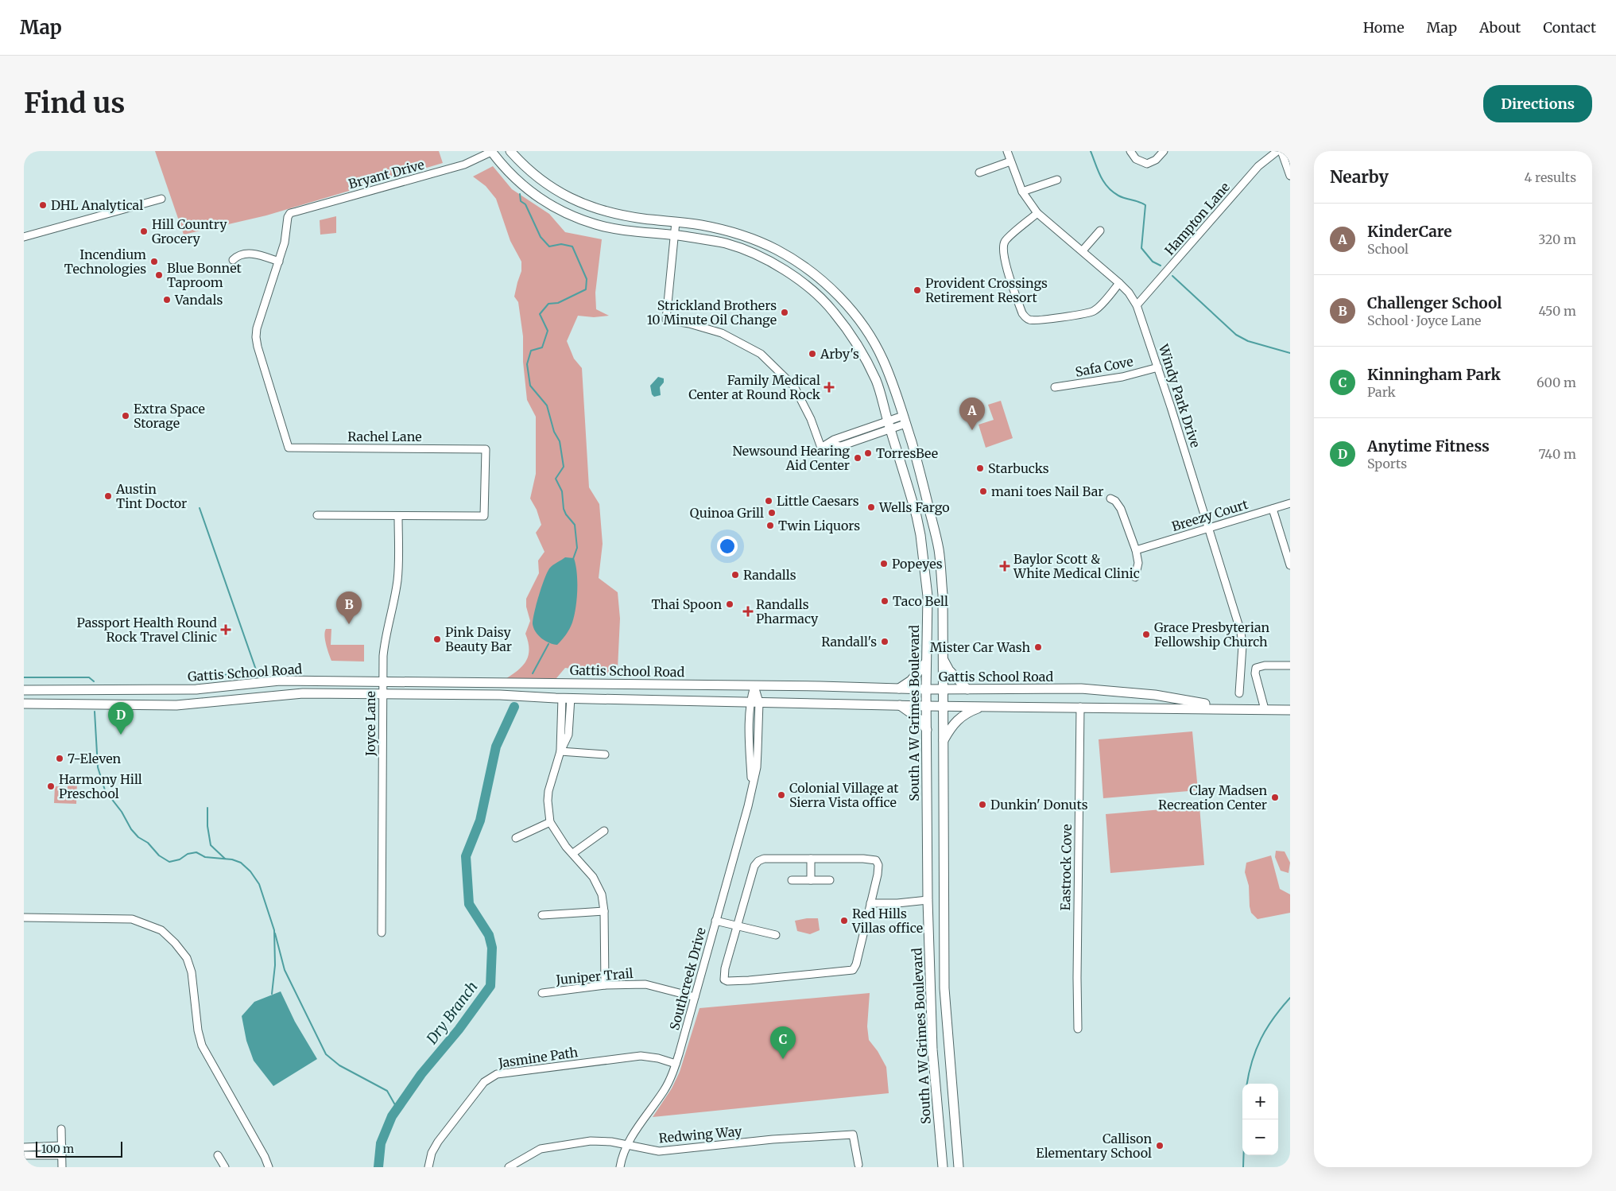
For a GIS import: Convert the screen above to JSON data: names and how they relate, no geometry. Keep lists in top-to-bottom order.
{
  "streets": {
    "main road": ["Gattis School Road", "South A W Grimes Boulevard"],
    "street": [
      "Bryant Drive",
      "Hampton Lane",
      "Safa Cove",
      "Windy Park Drive",
      "Rachel Lane",
      "Breezy Court",
      "Joyce Lane",
      "Eastrock Cove",
      "Juniper Trail",
      "Southcreek Drive",
      "Jasmine Path",
      "Redwing Way"
    ]
  },
  "crossings": [
    ["Bryant Drive", "Rachel Lane"],
    ["Bryant Drive", "South A W Grimes Boulevard"],
    ["Hampton Lane", "Windy Park Drive"],
    ["Safa Cove", "Windy Park Drive"],
    ["Windy Park Drive", "Breezy Court"],
    ["Rachel Lane", "Joyce Lane"],
    ["Gattis School Road", "South A W Grimes Boulevard"],
    ["Gattis School Road", "Joyce Lane"],
    ["Gattis School Road", "Eastrock Cove"],
    ["Gattis School Road", "Southcreek Drive"],
    ["Juniper Trail", "Southcreek Drive"],
    ["Southcreek Drive", "Jasmine Path"],
    ["Southcreek Drive", "Redwing Way"]
  ],
  "water": ["Dry Branch"],
  "places": {
    "other": [
      "DHL Analytical",
      "Hill Country Grocery",
      "Incendium Technologies",
      "Blue Bonnet Taproom",
      "Provident Crossings Retirement Resort",
      "Vandals",
      "Strickland Brothers 10 Minute Oil Change",
      "Arby's",
      "Extra Space Storage",
      "TorresBee",
      "Newsound Hearing Aid Center",
      "Starbucks",
      "mani toes Nail Bar",
      "Austin Tint Doctor",
      "Little Caesars",
      "Wells Fargo",
      "Quinoa Grill",
      "Twin Liquors",
      "Popeyes",
      "Randalls",
      "Taco Bell",
      "Thai Spoon",
      "Grace Presbyterian Fellowship Church",
      "Pink Daisy Beauty Bar",
      "Randall's",
      "Mister Car Wash",
      "7-Eleven",
      "Harmony Hill Preschool",
      "Colonial Village at Sierra Vista office",
      "Clay Madsen Recreation Center",
      "Dunkin' Donuts",
      "Red Hills Villas office",
      "Callison Elementary School"
    ],
    "health": [
      "Family Medical Center at Round Rock",
      "Baylor Scott & White Medical Clinic",
      "Randalls Pharmacy",
      "Passport Health Round Rock Travel Clinic"
    ]
  },
  "scale_bar": "100 m",
  "page": {
    "header": "Map",
    "nav": [
      "Home",
      "Map",
      "About",
      "Contact"
    ],
    "buttons": "Directions",
    "title": "Find us",
    "heading": ["Nearby", "4 results"],
    "list": [
      {
        "mark": "A",
        "name": "KinderCare",
        "note": "School",
        "value": "320 m"
      },
      {
        "mark": "B",
        "name": "Challenger School",
        "note": "School · Joyce Lane",
        "value": "450 m"
      },
      {
        "mark": "C",
        "name": "Kinningham Park",
        "note": "Park",
        "value": "600 m"
      },
      {
        "mark": "D",
        "name": "Anytime Fitness",
        "note": "Sports",
        "value": "740 m"
      }
    ],
    "pins": [
      "A",
      "B",
      "D",
      "C"
    ],
    "map_buttons": ["+", "−"],
    "scale": "100 m"
  }
}
